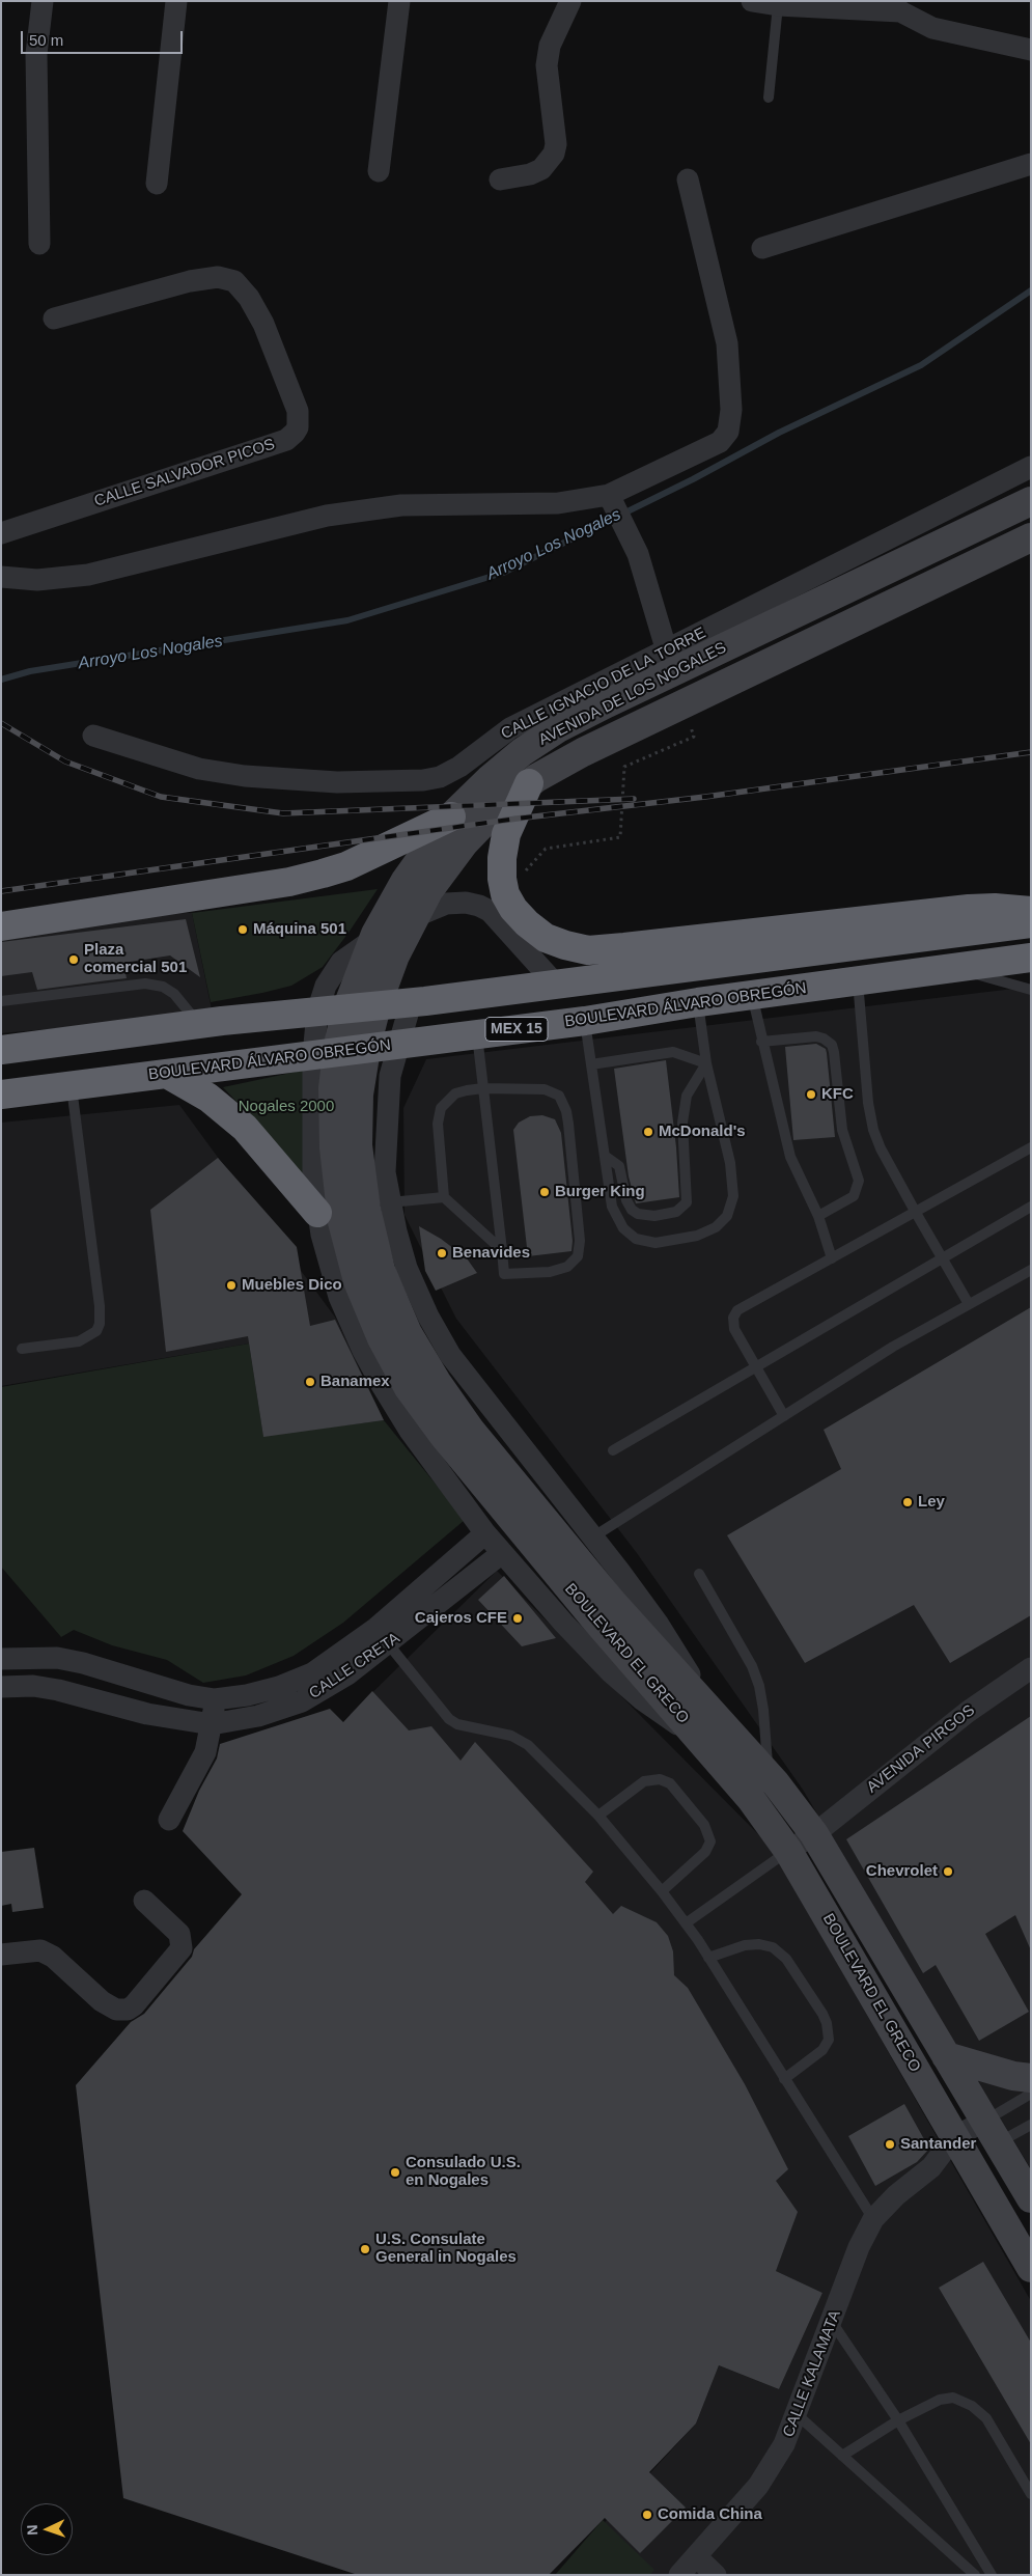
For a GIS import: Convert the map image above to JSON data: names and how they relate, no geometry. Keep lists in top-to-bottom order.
{
  "streets": {
    "highway": ["BOULEVARD ÁLVARO OBREGÓN", "MEX 15"],
    "main road": ["AVENIDA DE LOS NOGALES", "BOULEVARD EL GRECO"],
    "street": [
      "CALLE SALVADOR PICOS",
      "CALLE IGNACIO DE LA TORRE",
      "CALLE CRETA",
      "AVENIDA PIRGOS",
      "CALLE KALAMATA"
    ]
  },
  "crossings": [
    ["AVENIDA DE LOS NOGALES", "BOULEVARD EL GRECO"],
    ["BOULEVARD EL GRECO", "AVENIDA PIRGOS"],
    ["BOULEVARD EL GRECO", "CALLE KALAMATA"]
  ],
  "water": ["Arroyo Los Nogales"],
  "parks": ["Nogales 2000"],
  "places": [
    "Máquina 501",
    "Plaza comercial 501",
    "KFC",
    "McDonald's",
    "Burger King",
    "Benavides",
    "Muebles Dico",
    "Banamex",
    "Ley",
    "Cajeros CFE",
    "Chevrolet",
    "Santander",
    "Consulado U.S. en Nogales",
    "U.S. Consulate General in Nogales",
    "Comida China"
  ],
  "scale_bar": "50 m",
  "north": "left"
}
